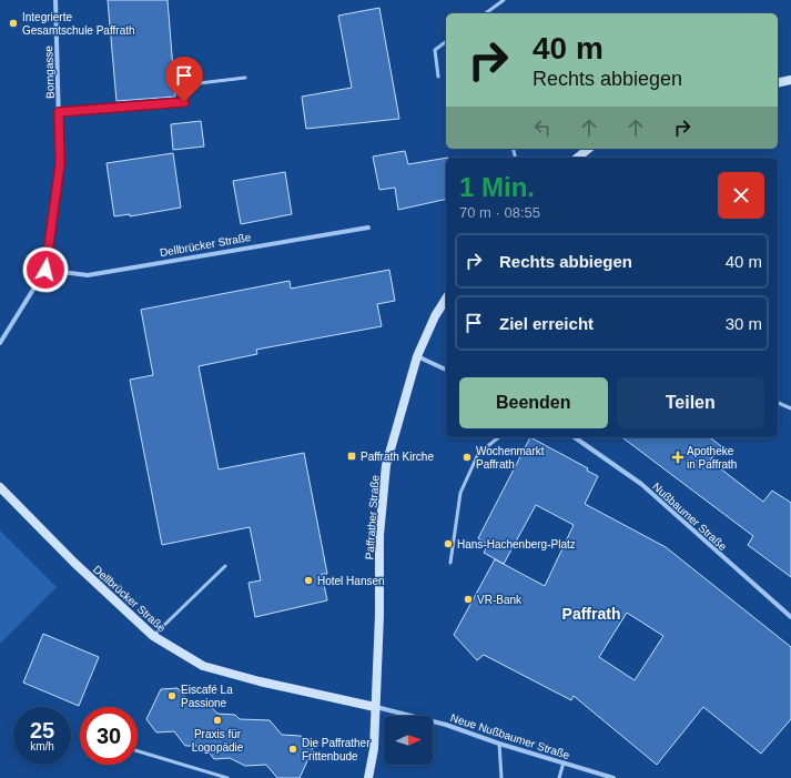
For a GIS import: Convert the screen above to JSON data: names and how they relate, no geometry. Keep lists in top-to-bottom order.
{
  "streets": {
    "main road": ["Dellbrücker Straße", "Paffrather Straße"],
    "street": ["Borngasse", "Nußbaumer Straße", "Neue Nußbaumer Straße"]
  },
  "crossings": [
    ["Borngasse", "Dellbrücker Straße"],
    ["Dellbrücker Straße", "Paffrather Straße"],
    ["Dellbrücker Straße", "Neue Nußbaumer Straße"],
    ["Paffrather Straße", "Neue Nußbaumer Straße"]
  ],
  "districts": ["Paffrath"],
  "places": {
    "other": [
      "Integrierte Gesamtschule Paffrath",
      "Wochenmarkt Paffrath",
      "Hans-Hachenberg-Platz",
      "Hotel Hansen",
      "VR-Bank",
      "Eiscafé La Passione",
      "Praxis für Logopädie",
      "Die Paffrather Frittenbude"
    ],
    "transit": ["Paffrath Kirche"],
    "health": ["Apotheke in Paffrath"]
  },
  "north": "right",
  "page": {
    "turn": ["40 m", "Rechts abbiegen"],
    "heading": ["1 Min.", "70 m · 08:55"],
    "list": [
      {
        "name": "Rechts abbiegen",
        "value": "40 m"
      },
      {
        "name": "Ziel erreicht",
        "value": "30 m"
      }
    ],
    "buttons": ["Beenden", "Teilen"],
    "speed": "25 km/h",
    "limit": "30"
  }
}
